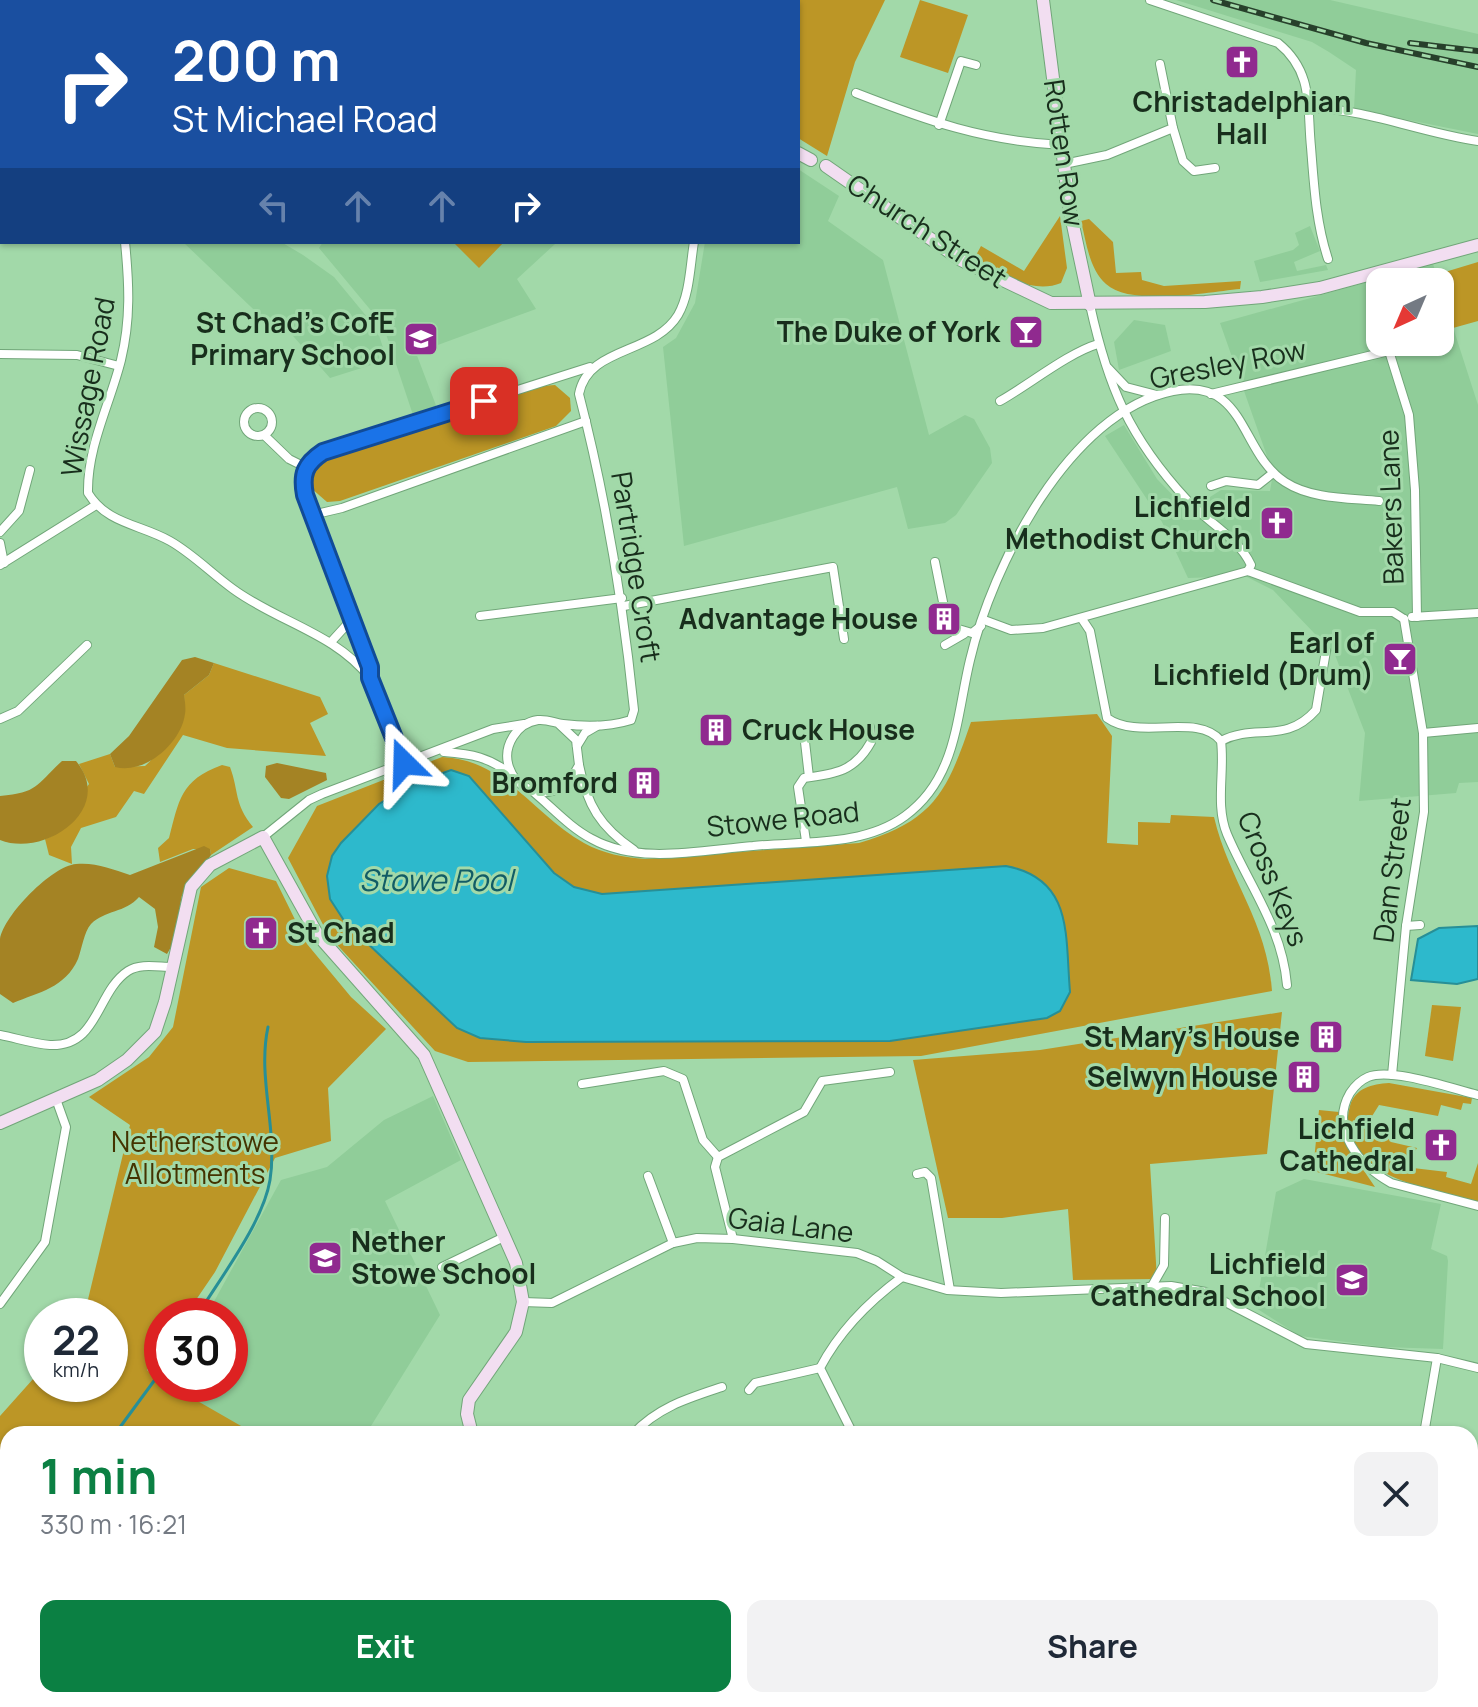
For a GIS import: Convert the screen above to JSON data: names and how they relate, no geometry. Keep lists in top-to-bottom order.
{
  "streets": {
    "street": [
      "Rotten Row",
      "Church Street",
      "Gresley Row",
      "Wissage Road",
      "Bakers Lane",
      "Partridge Croft",
      "Stowe Road",
      "Dam Street",
      "Cross Keys",
      "Gaia Lane"
    ]
  },
  "crossings": [
    ["Rotten Row", "Church Street"],
    ["Gresley Row", "Stowe Road"]
  ],
  "water": ["Stowe Pool"],
  "parks": ["Netherstowe Allotments"],
  "places": {
    "church": [
      "Christadelphian Hall",
      "Lichfield Methodist Church",
      "St Chad",
      "Lichfield Cathedral"
    ],
    "bar": ["The Duke of York", "Earl of Lichfield (Drum)"],
    "school or university": ["St Chad's CofE Primary School", "Nether Stowe School", "Lichfield Cathedral School"],
    "building": [
      "Advantage House",
      "Cruck House",
      "Bromford",
      "St Mary's House",
      "Selwyn House"
    ]
  },
  "north": "bottom left",
  "page": {
    "turn": ["200 m", "St Michael Road"],
    "speed": "22 km/h",
    "limit": "30",
    "heading": ["1 min", "330 m · 16:21"],
    "buttons": ["Exit", "Share"]
  }
}
